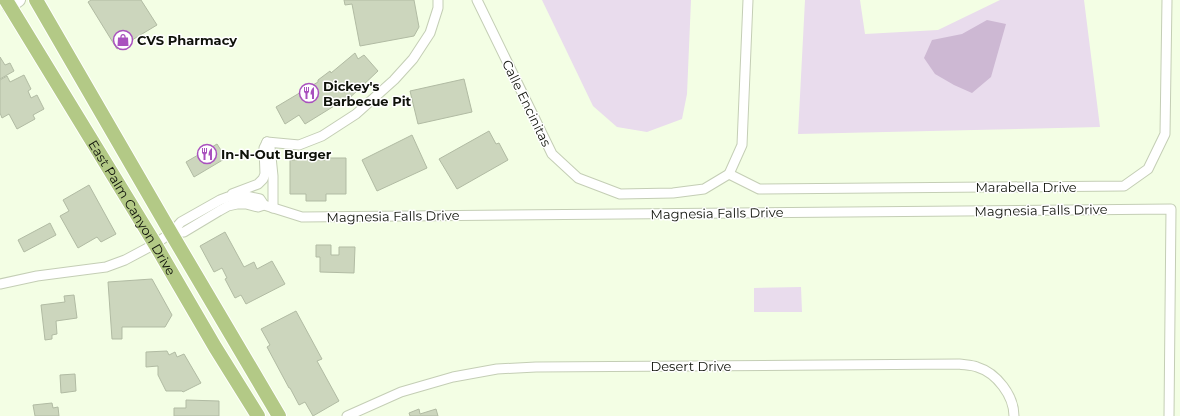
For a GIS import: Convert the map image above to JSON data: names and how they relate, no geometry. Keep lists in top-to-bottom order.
{
  "streets": {
    "main road": ["East Palm Canyon Drive"],
    "street": [
      "Calle Encinitas",
      "Marabella Drive",
      "Magnesia Falls Drive",
      "Desert Drive"
    ]
  },
  "crossings": [
    ["Calle Encinitas", "Marabella Drive"],
    ["East Palm Canyon Drive", "Magnesia Falls Drive"]
  ],
  "places": {
    "shop": ["CVS Pharmacy"],
    "restaurant": ["Dickey's Barbecue Pit", "In-N-Out Burger"]
  }
}
